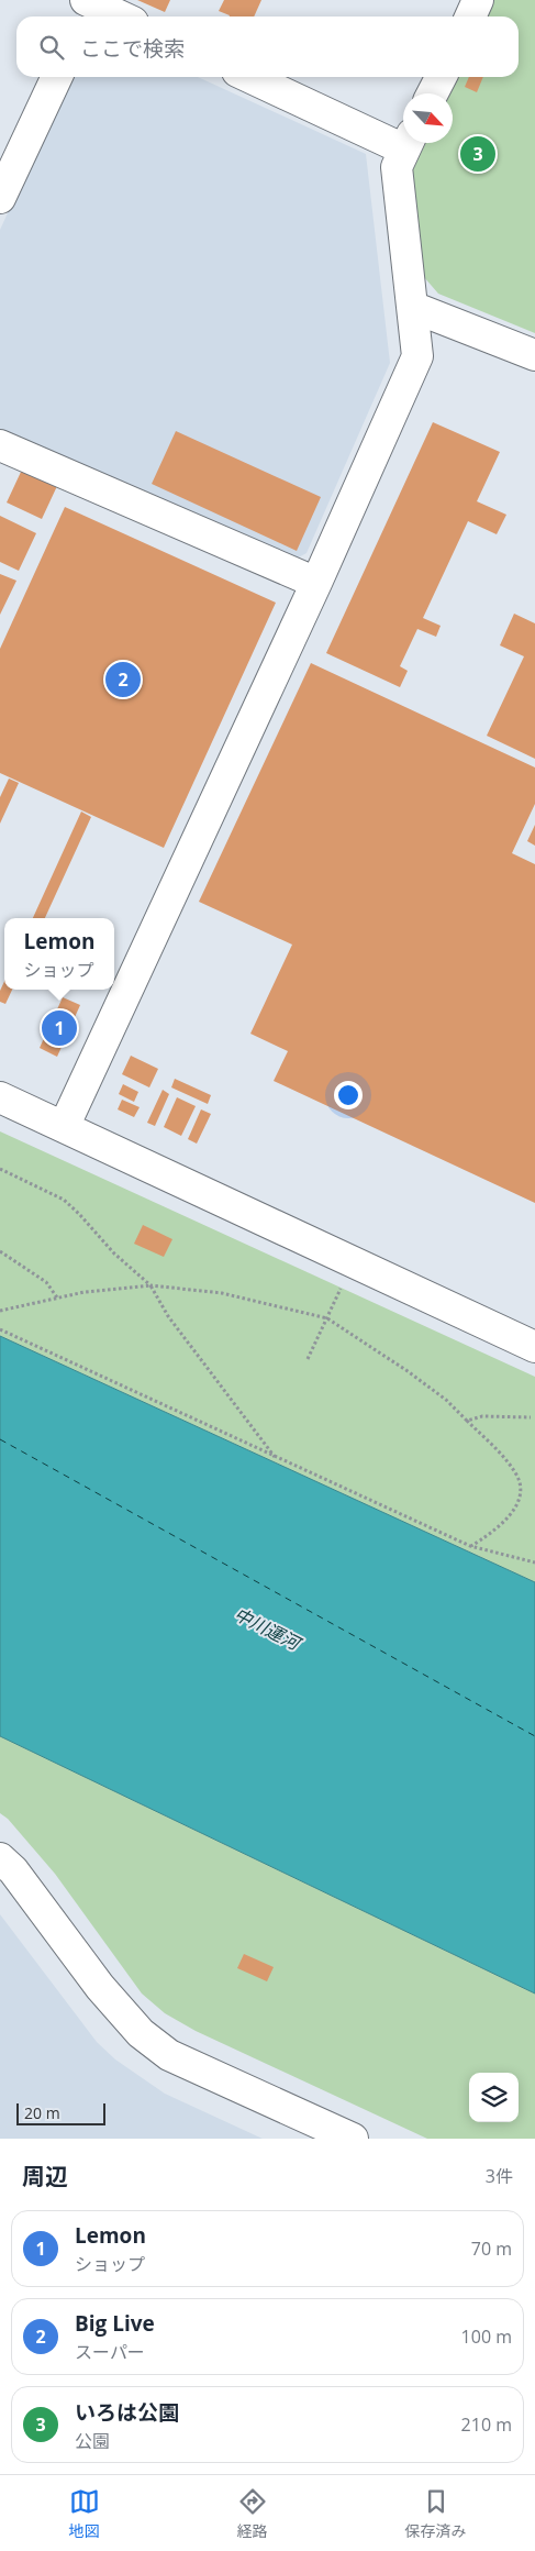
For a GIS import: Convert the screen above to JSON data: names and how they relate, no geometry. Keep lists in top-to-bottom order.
{
  "water": ["中川運河"],
  "scale_bar": "20 m",
  "north": "bottom right",
  "page": {
    "search": "ここで検索",
    "pins": ["3", "2", "1"],
    "popup": ["Lemon", "ショップ"],
    "scale": "20 m",
    "heading": ["周辺", "3件"],
    "list": [
      {
        "mark": "1",
        "name": "Lemon",
        "note": "ショップ",
        "value": "70 m"
      },
      {
        "mark": "2",
        "name": "Big Live",
        "note": "スーパー",
        "value": "100 m"
      },
      {
        "mark": "3",
        "name": "いろは公園",
        "note": "公園",
        "value": "210 m"
      }
    ],
    "nav": ["地図", "経路", "保存済み"]
  }
}
